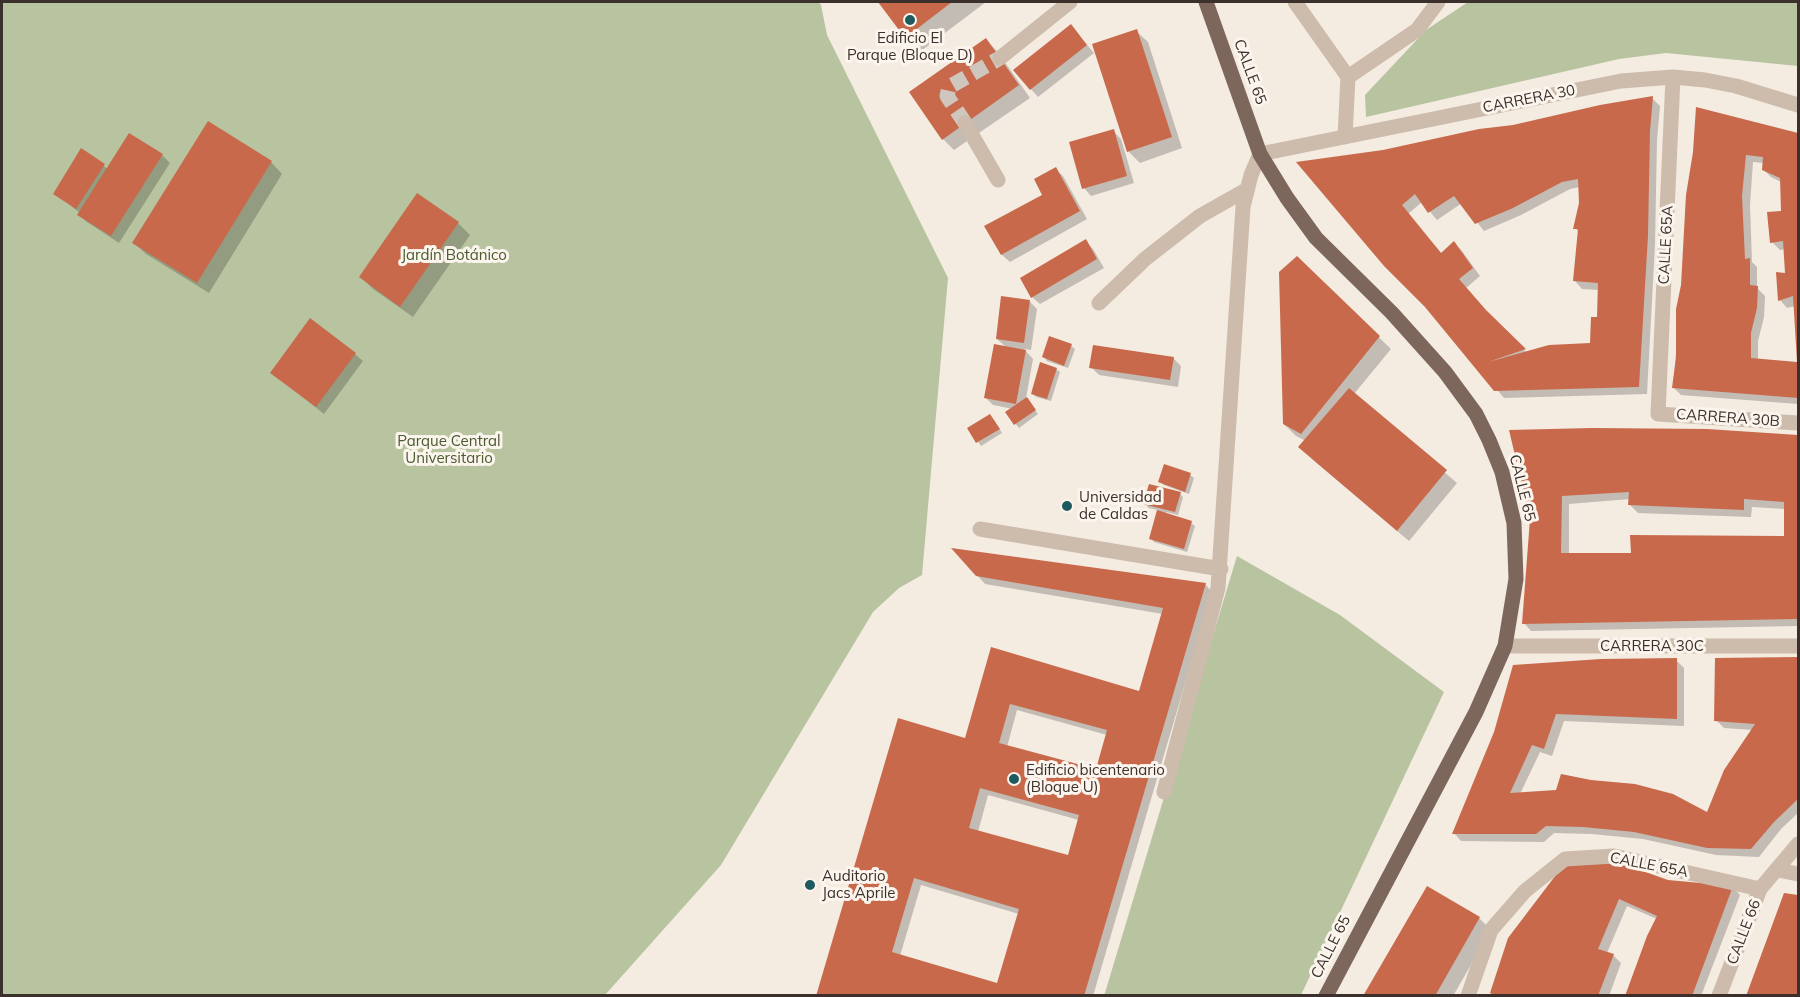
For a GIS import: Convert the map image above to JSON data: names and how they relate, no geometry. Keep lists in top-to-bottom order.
{
  "streets": {
    "main road": ["CALLE 65"],
    "street": [
      "CARRERA 30",
      "CALLE 65A",
      "CARRERA 30B",
      "CARRERA 30C",
      "CALLE 66"
    ]
  },
  "crossings": [
    ["CALLE 65", "CARRERA 30"],
    ["CALLE 65", "CARRERA 30C"],
    ["CARRERA 30", "CALLE 65A"],
    ["CALLE 65A", "CARRERA 30B"],
    ["CALLE 65A", "CALLE 66"]
  ],
  "parks": ["Jardín Botánico", "Parque Central Universitario"],
  "places": [
    "Edificio El Parque (Bloque D)",
    "Universidad de Caldas",
    "Edificio bicentenario (Bloque U)",
    "Auditorio Jacs Aprile"
  ]
}
